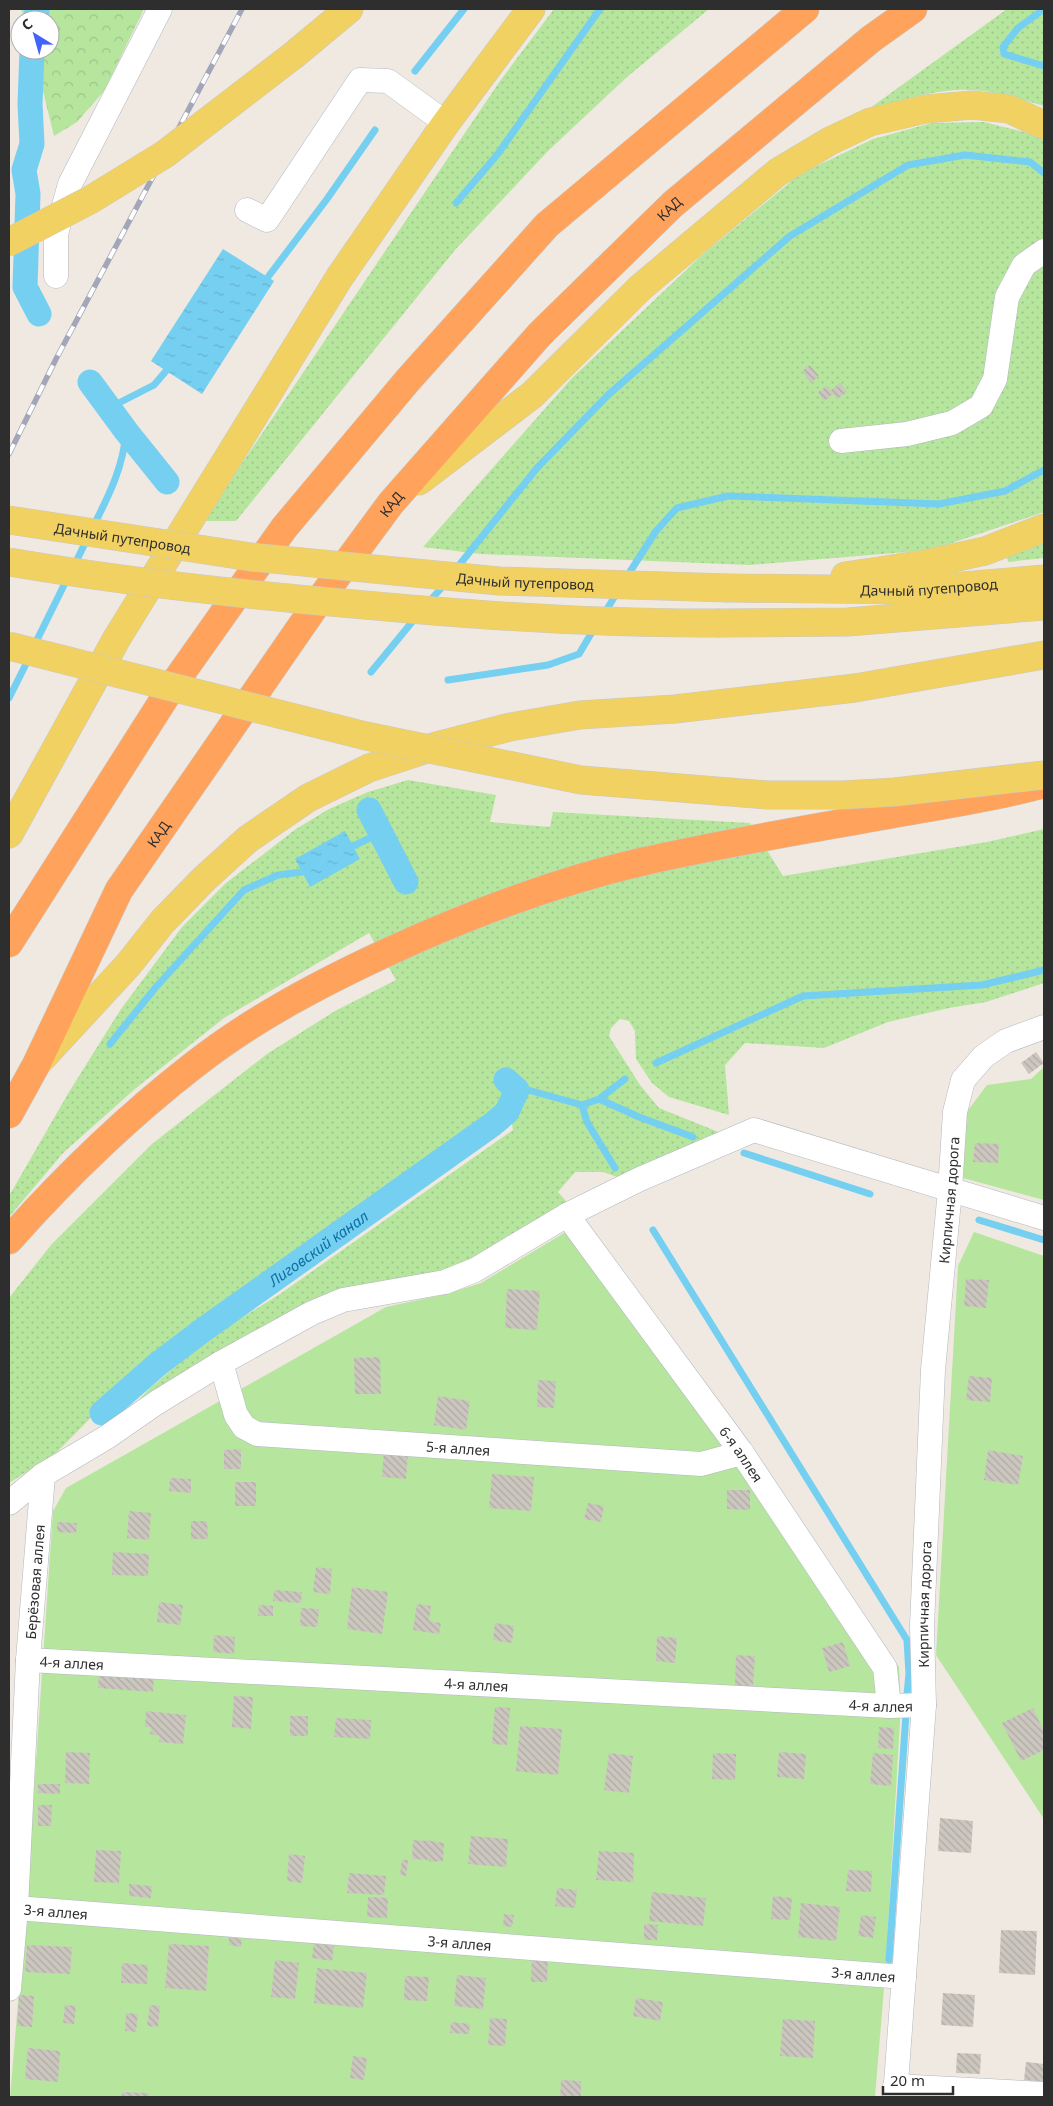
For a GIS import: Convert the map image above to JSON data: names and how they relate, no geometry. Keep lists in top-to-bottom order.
{
  "streets": {
    "highway": ["КАД"],
    "main road": ["Дачный путепровод"],
    "street": [
      "Кирпичная дорога",
      "5-я аллея",
      "6-я аллея",
      "Берёзовая аллея",
      "4-я аллея",
      "3-я аллея"
    ]
  },
  "crossings": [
    ["Кирпичная дорога", "4-я аллея"],
    ["Кирпичная дорога", "3-я аллея"],
    ["5-я аллея", "6-я аллея"],
    ["6-я аллея", "4-я аллея"],
    ["Берёзовая аллея", "4-я аллея"],
    ["Берёзовая аллея", "3-я аллея"]
  ],
  "water": ["Лиговский канал"],
  "scale_bar": "20 m",
  "north": "top left"
}
